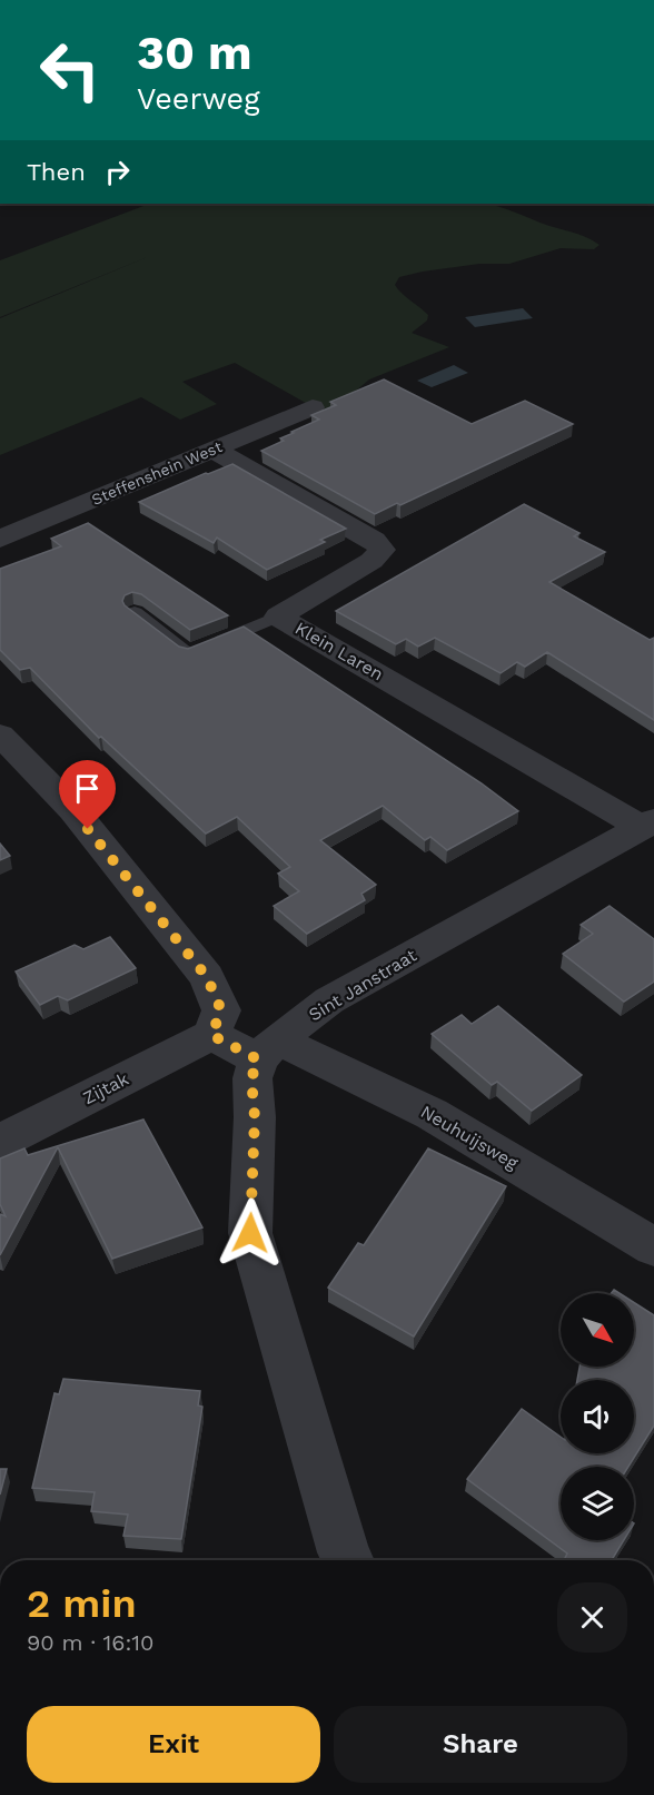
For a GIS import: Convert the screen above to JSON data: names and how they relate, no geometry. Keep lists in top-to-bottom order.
{
  "streets": {
    "street": [
      "Steffenshein West",
      "Klein Laren",
      "Sint Janstraat",
      "Zijtak",
      "Neuhuijsweg"
    ]
  },
  "crossings": [
    ["Steffenshein West", "Klein Laren"],
    ["Klein Laren", "Sint Janstraat"],
    ["Sint Janstraat", "Neuhuijsweg"],
    ["Zijtak", "Neuhuijsweg"]
  ],
  "north": "bottom right",
  "page": {
    "turn": ["30 m", "Veerweg"],
    "then": "Then",
    "heading": ["2 min", "90 m · 16:10"],
    "buttons": ["Exit", "Share"]
  }
}
